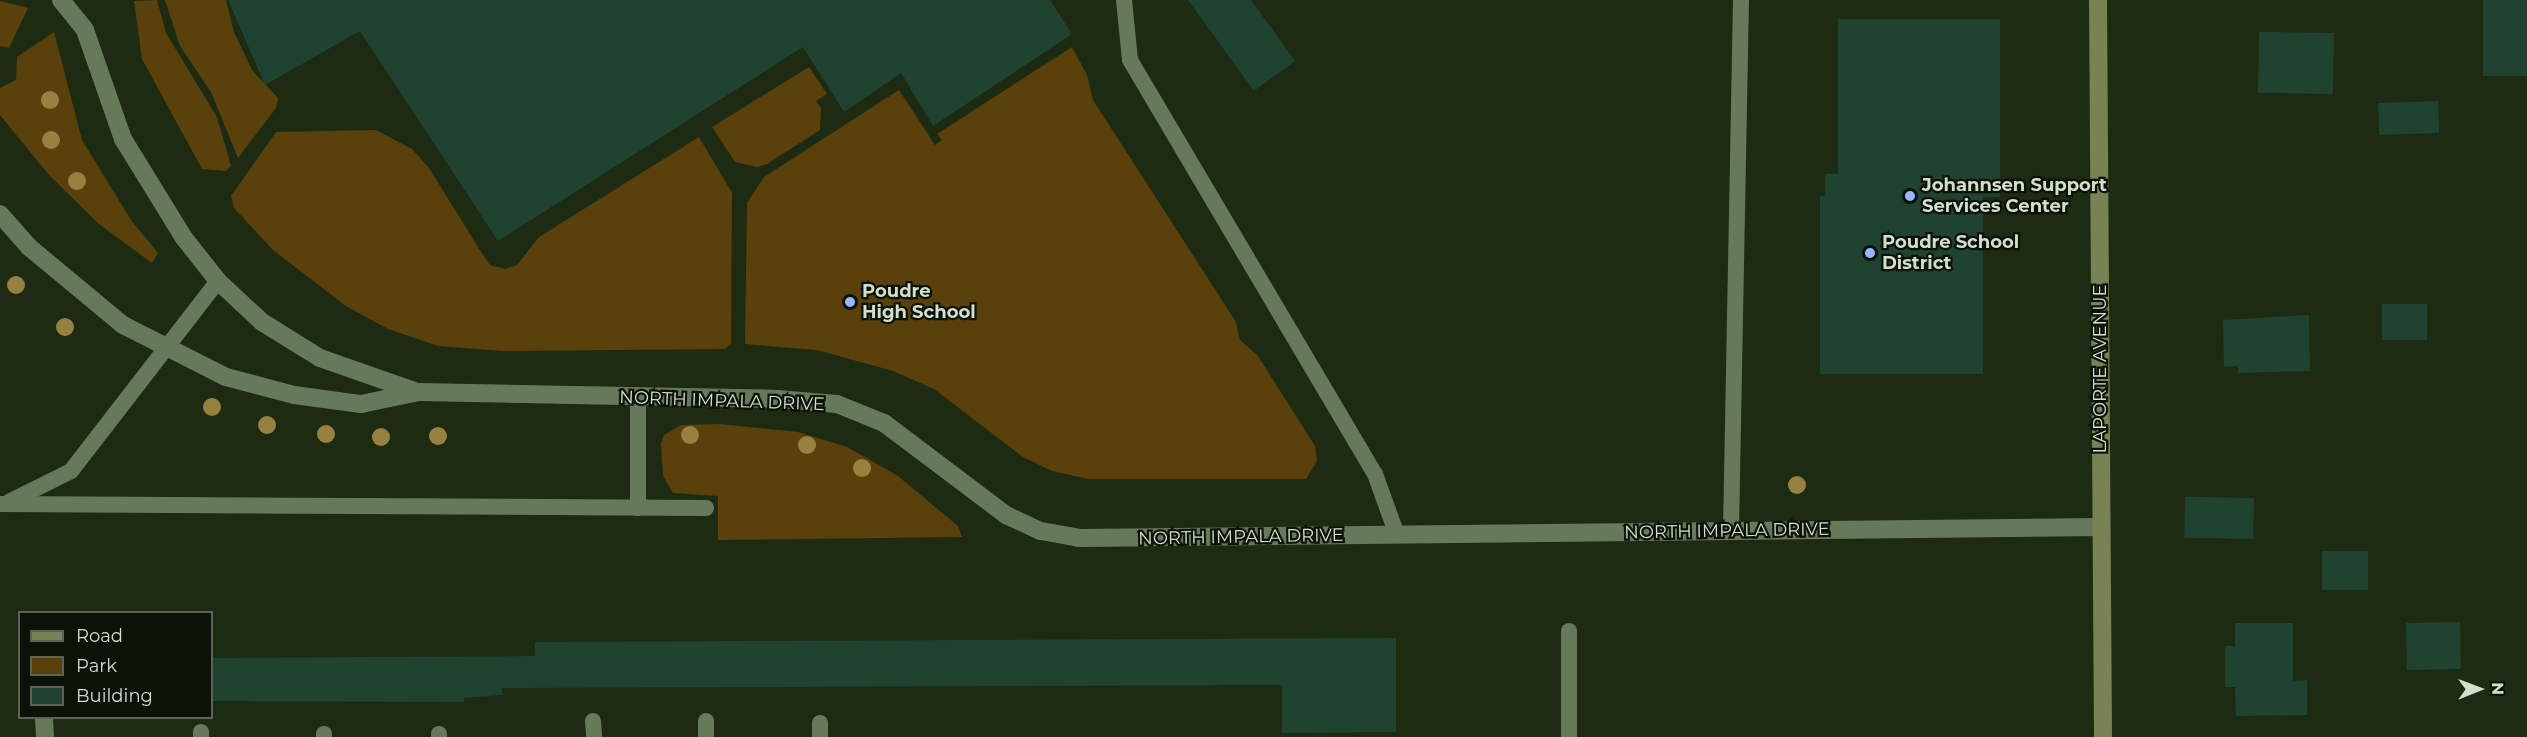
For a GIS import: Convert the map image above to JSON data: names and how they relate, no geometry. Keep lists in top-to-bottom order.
{
  "streets": {
    "street": ["LAPORTE AVENUE", "NORTH IMPALA DRIVE"]
  },
  "crossings": [
    ["LAPORTE AVENUE", "NORTH IMPALA DRIVE"]
  ],
  "places": ["Johannsen Support Services Center", "Poudre School District", "Poudre High School"],
  "legend": ["Road", "Park", "Building"],
  "north": "right"
}
